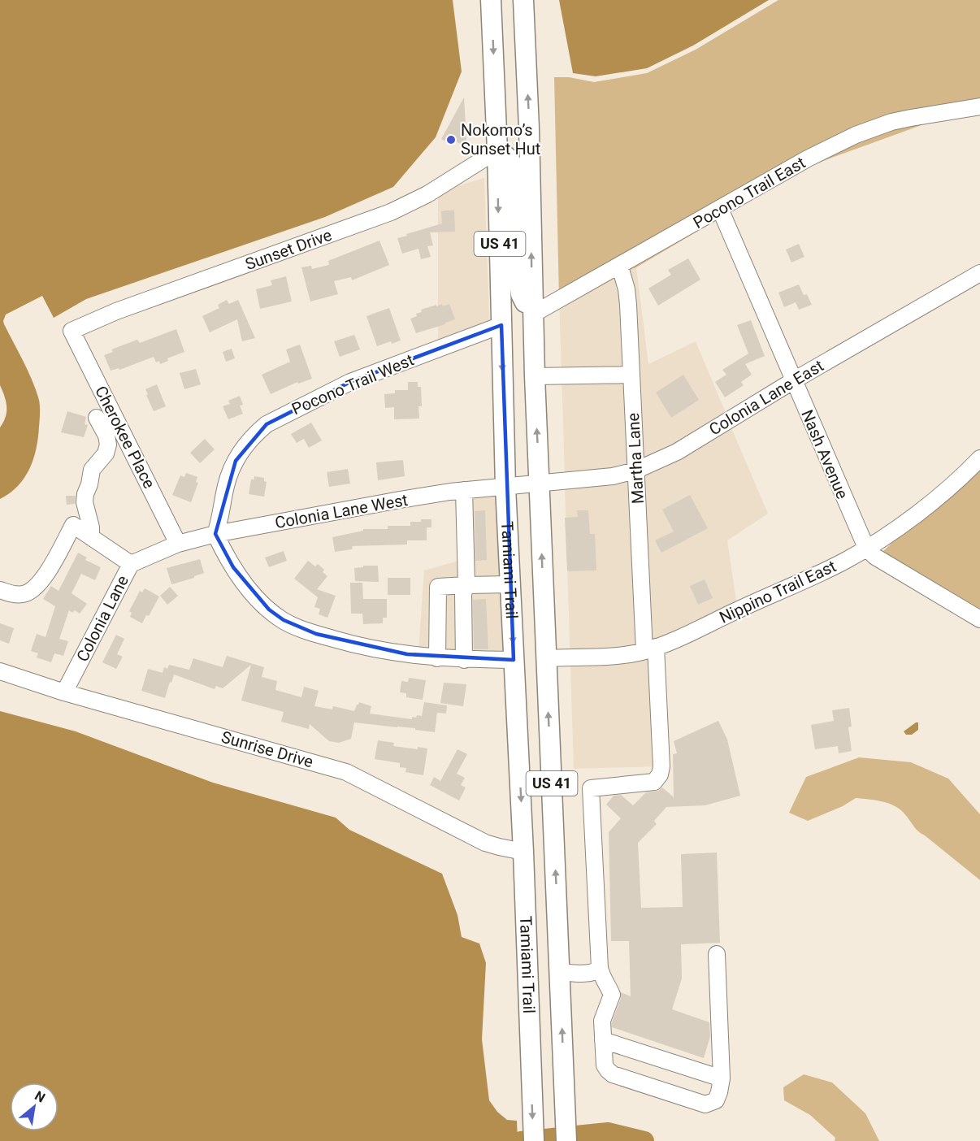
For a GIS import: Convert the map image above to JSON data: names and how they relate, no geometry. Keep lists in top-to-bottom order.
{
  "streets": {
    "main road": ["US 41", "Tamiami Trail"],
    "street": [
      "Pocono Trail East",
      "Sunset Drive",
      "Pocono Trail West",
      "Colonia Lane East",
      "Cherokee Place",
      "Nash Avenue",
      "Martha Lane",
      "Colonia Lane West",
      "Nippino Trail East",
      "Colonia Lane",
      "Sunrise Drive"
    ]
  },
  "crossings": [
    ["Pocono Trail East", "Nash Avenue"],
    ["Pocono Trail East", "Martha Lane"],
    ["Pocono Trail East", "Tamiami Trail"],
    ["Sunset Drive", "Cherokee Place"],
    ["Sunset Drive", "Tamiami Trail"],
    ["Pocono Trail West", "Colonia Lane West"],
    ["Pocono Trail West", "Tamiami Trail"],
    ["Colonia Lane East", "Nash Avenue"],
    ["Colonia Lane East", "Martha Lane"],
    ["Colonia Lane East", "Colonia Lane West"],
    ["Colonia Lane East", "Tamiami Trail"],
    ["Cherokee Place", "Colonia Lane West"],
    ["Cherokee Place", "Colonia Lane"],
    ["Nash Avenue", "Nippino Trail East"],
    ["Martha Lane", "Nippino Trail East"],
    ["Colonia Lane West", "Tamiami Trail"],
    ["Colonia Lane West", "Colonia Lane"],
    ["Tamiami Trail", "Nippino Trail East"],
    ["Tamiami Trail", "Sunrise Drive"],
    ["Colonia Lane", "Sunrise Drive"]
  ],
  "places": ["Nokomo’s Sunset Hut"],
  "north": "top right"
}
